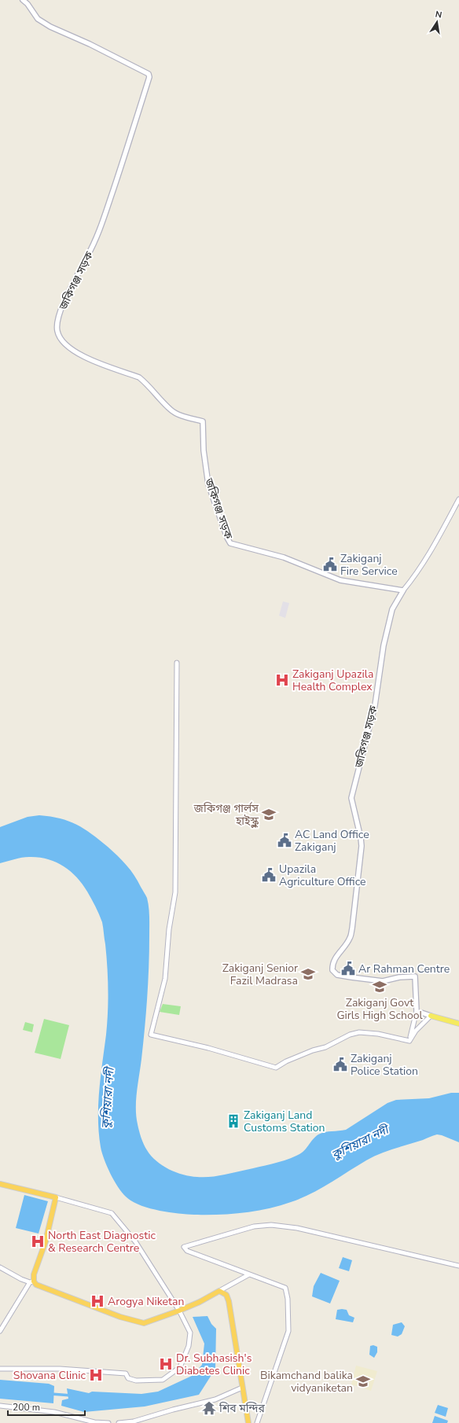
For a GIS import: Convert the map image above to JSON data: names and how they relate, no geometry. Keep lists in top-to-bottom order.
{
  "streets": {
    "main road": ["জকিগঞ্জ সড়ক"]
  },
  "water": ["কুশিয়ারা নদী"],
  "places": {
    "public building": [
      "Zakiganj Fire Service",
      "AC Land Office Zakiganj",
      "Upazila Agriculture Office",
      "Ar Rahman Centre",
      "Zakiganj Police Station"
    ],
    "hospital": [
      "Zakiganj Upazila Health Complex",
      "North East Diagnostic & Research Centre",
      "Arogya Niketan",
      "Dr. Subhasish's Diabetes Clinic",
      "Shovana Clinic"
    ],
    "school or university": [
      "জকিগঞ্জ গার্লস হাইস্কুল",
      "Zakiganj Senior Fazil Madrasa",
      "Zakiganj Govt Girls High School",
      "Bikamchand balika vidyaniketan"
    ],
    "building": ["Zakiganj Land Customs Station"],
    "temple": ["শিব মন্দির"]
  },
  "scale_bar": "200 m",
  "north": "top"
}
